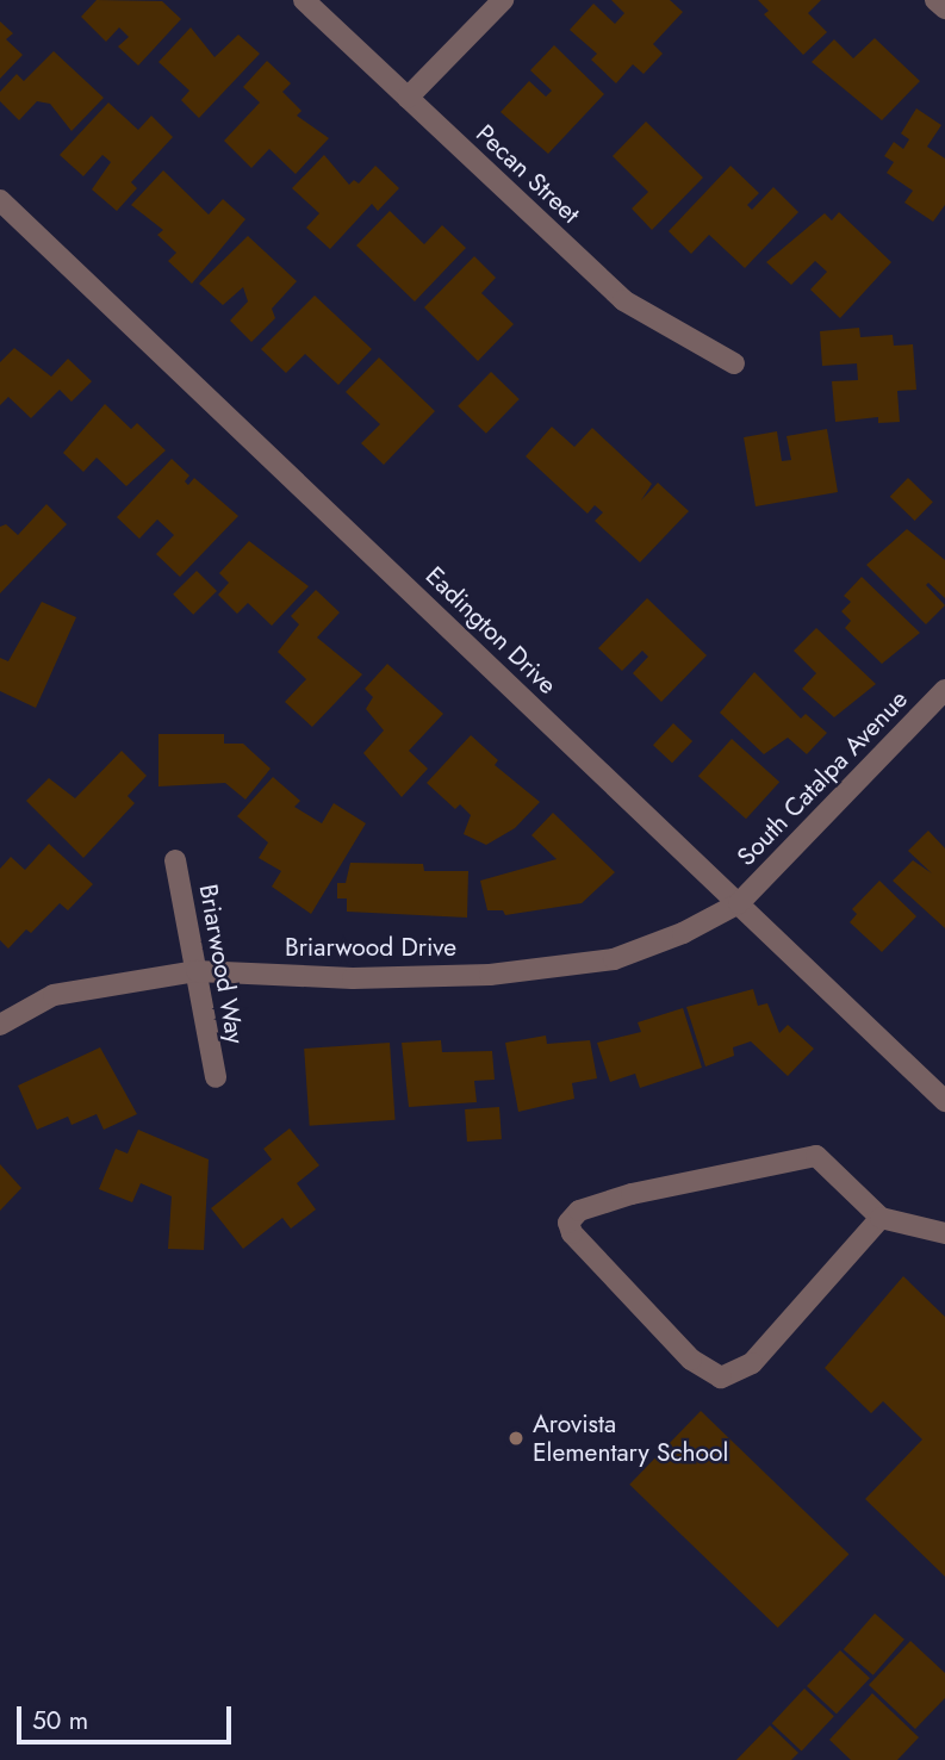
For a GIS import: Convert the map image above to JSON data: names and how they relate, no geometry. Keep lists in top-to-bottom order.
{
  "streets": {
    "street": [
      "Pecan Street",
      "Eadington Drive",
      "South Catalpa Avenue",
      "Briarwood Drive",
      "Briarwood Way"
    ]
  },
  "crossings": [
    ["Eadington Drive", "South Catalpa Avenue"],
    ["Eadington Drive", "Briarwood Drive"],
    ["South Catalpa Avenue", "Briarwood Drive"],
    ["Briarwood Drive", "Briarwood Way"]
  ],
  "places": ["Arovista Elementary School"],
  "scale_bar": "50 m"
}
